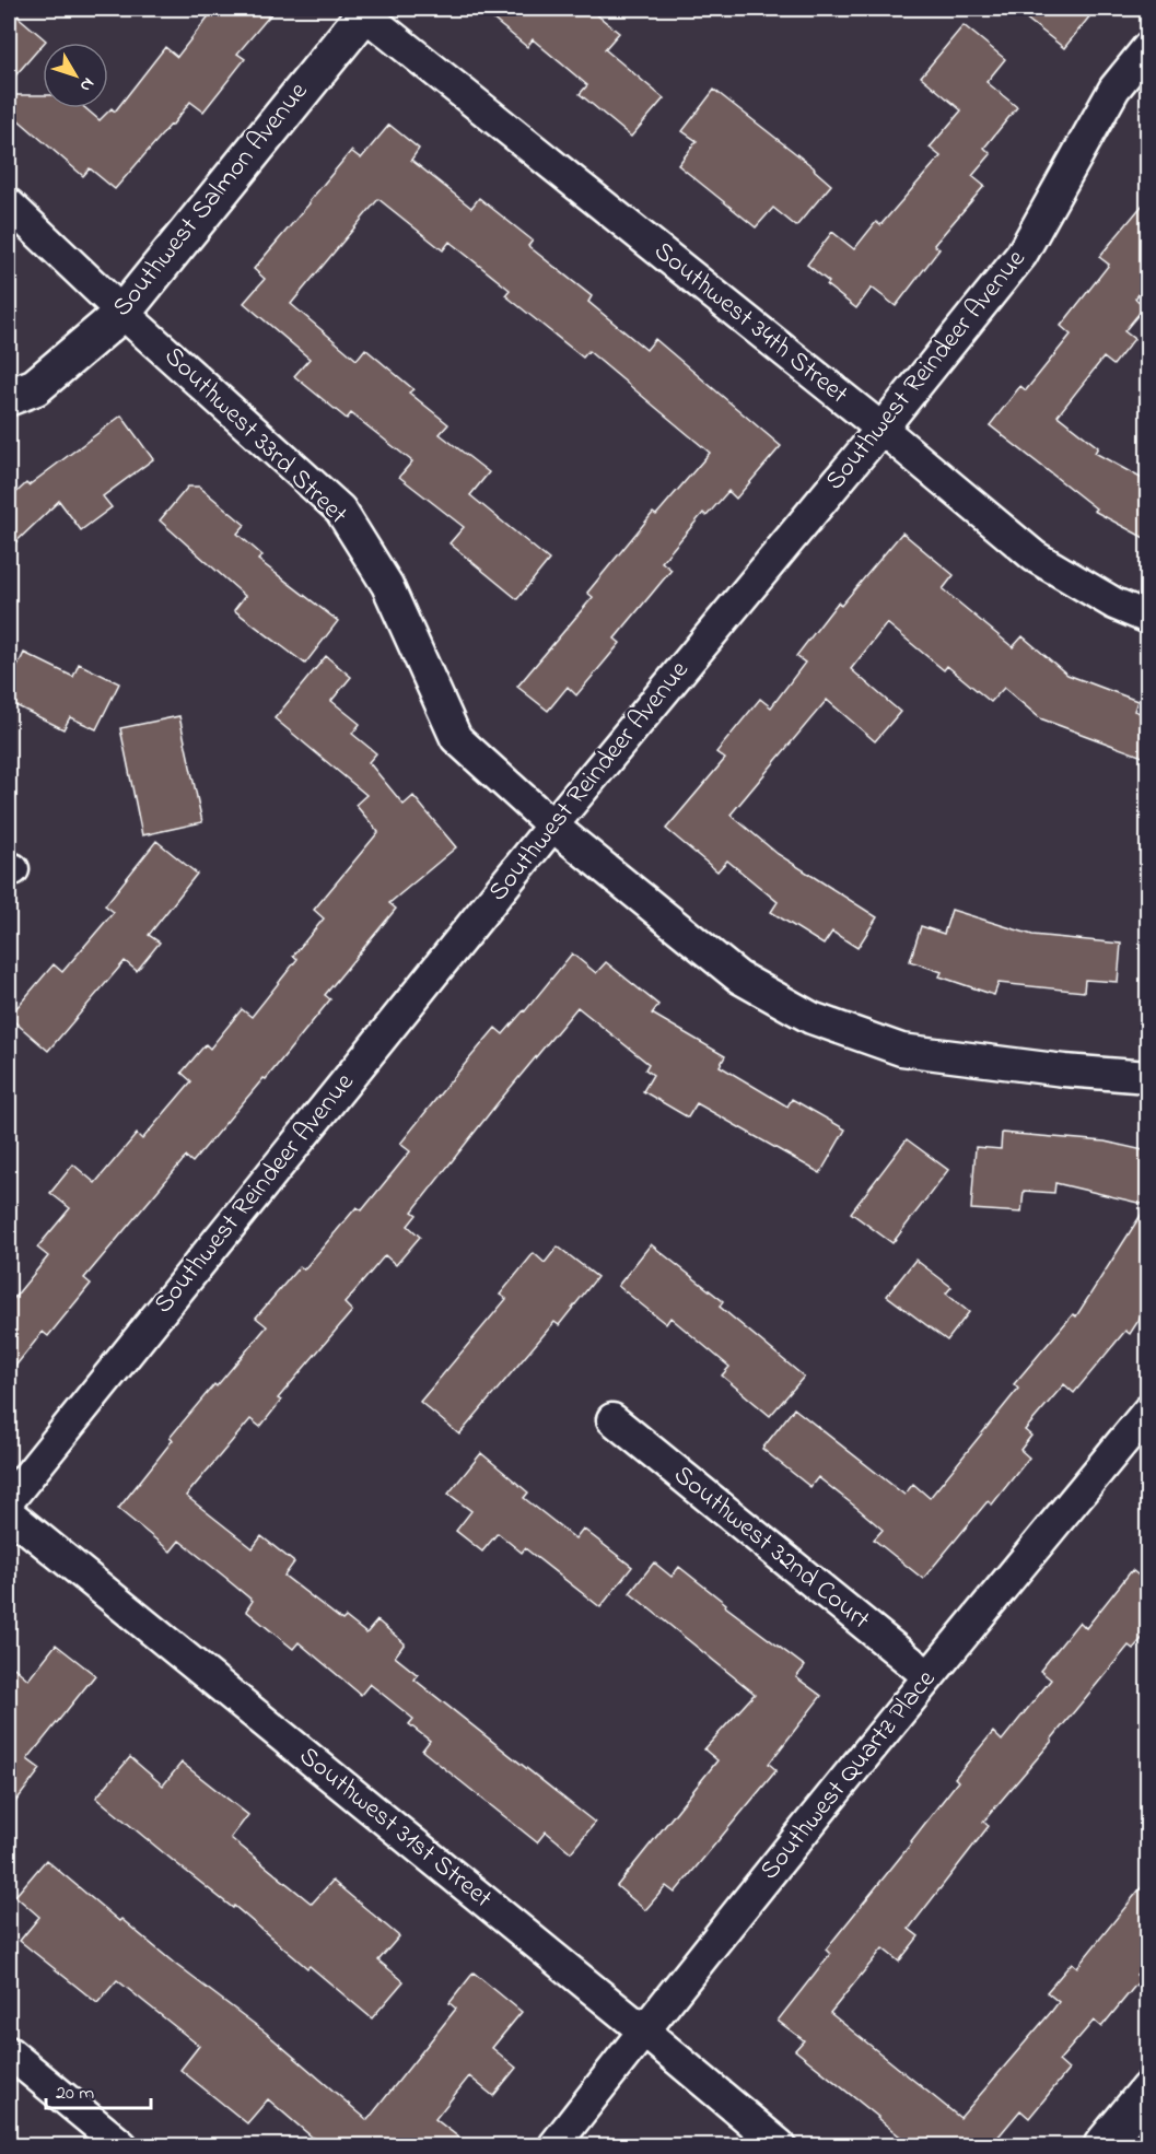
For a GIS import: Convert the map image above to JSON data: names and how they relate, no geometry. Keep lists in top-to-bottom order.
{
  "streets": {
    "street": [
      "Southwest Salmon Avenue",
      "Southwest 34th Street",
      "Southwest Reindeer Avenue",
      "Southwest 33rd Street",
      "Southwest 32nd Court",
      "Southwest Quartz Place",
      "Southwest 31st Street"
    ]
  },
  "crossings": [
    ["Southwest Salmon Avenue", "Southwest 34th Street"],
    ["Southwest Salmon Avenue", "Southwest 33rd Street"],
    ["Southwest 34th Street", "Southwest Reindeer Avenue"],
    ["Southwest Reindeer Avenue", "Southwest 33rd Street"],
    ["Southwest 32nd Court", "Southwest Quartz Place"],
    ["Southwest Quartz Place", "Southwest 31st Street"]
  ],
  "scale_bar": "20 m",
  "north": "bottom right"
}
